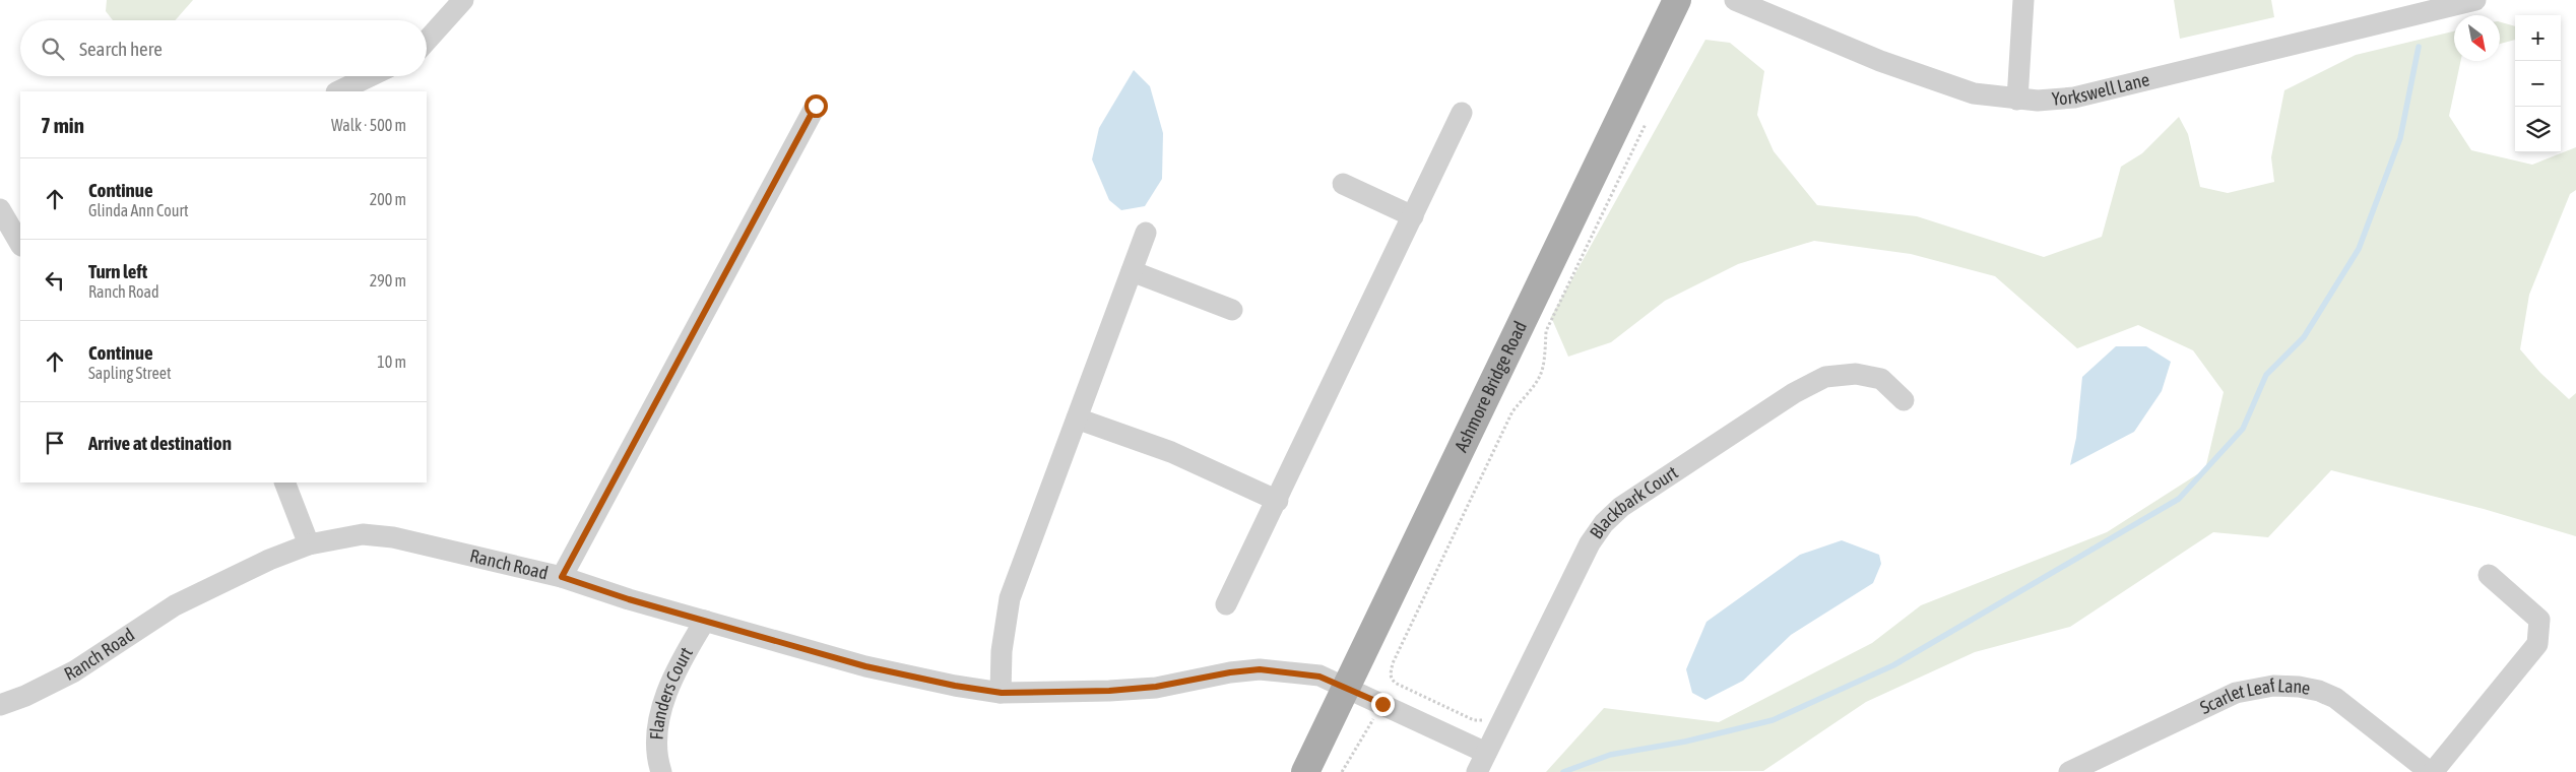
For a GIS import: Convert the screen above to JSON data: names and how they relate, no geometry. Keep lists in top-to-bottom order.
{
  "streets": {
    "main road": ["Ashmore Bridge Road"],
    "street": [
      "Yorkswell Lane",
      "Blackbark Court",
      "Ranch Road",
      "Flanders Court",
      "Scarlet Leaf Lane"
    ]
  },
  "crossings": [
    ["Ashmore Bridge Road", "Ranch Road"],
    ["Blackbark Court", "Ranch Road"],
    ["Ranch Road", "Flanders Court"]
  ],
  "north": "bottom right",
  "page": {
    "map_buttons": ["+", "−"],
    "search": "Search here",
    "heading": ["7 min", "Walk · 500 m"],
    "list": [
      ["Continue", "Glinda Ann Court", "200 m"],
      ["Turn left", "Ranch Road", "290 m"],
      ["Continue", "Sapling Street", "10 m"],
      "Arrive at destination"
    ]
  }
}
